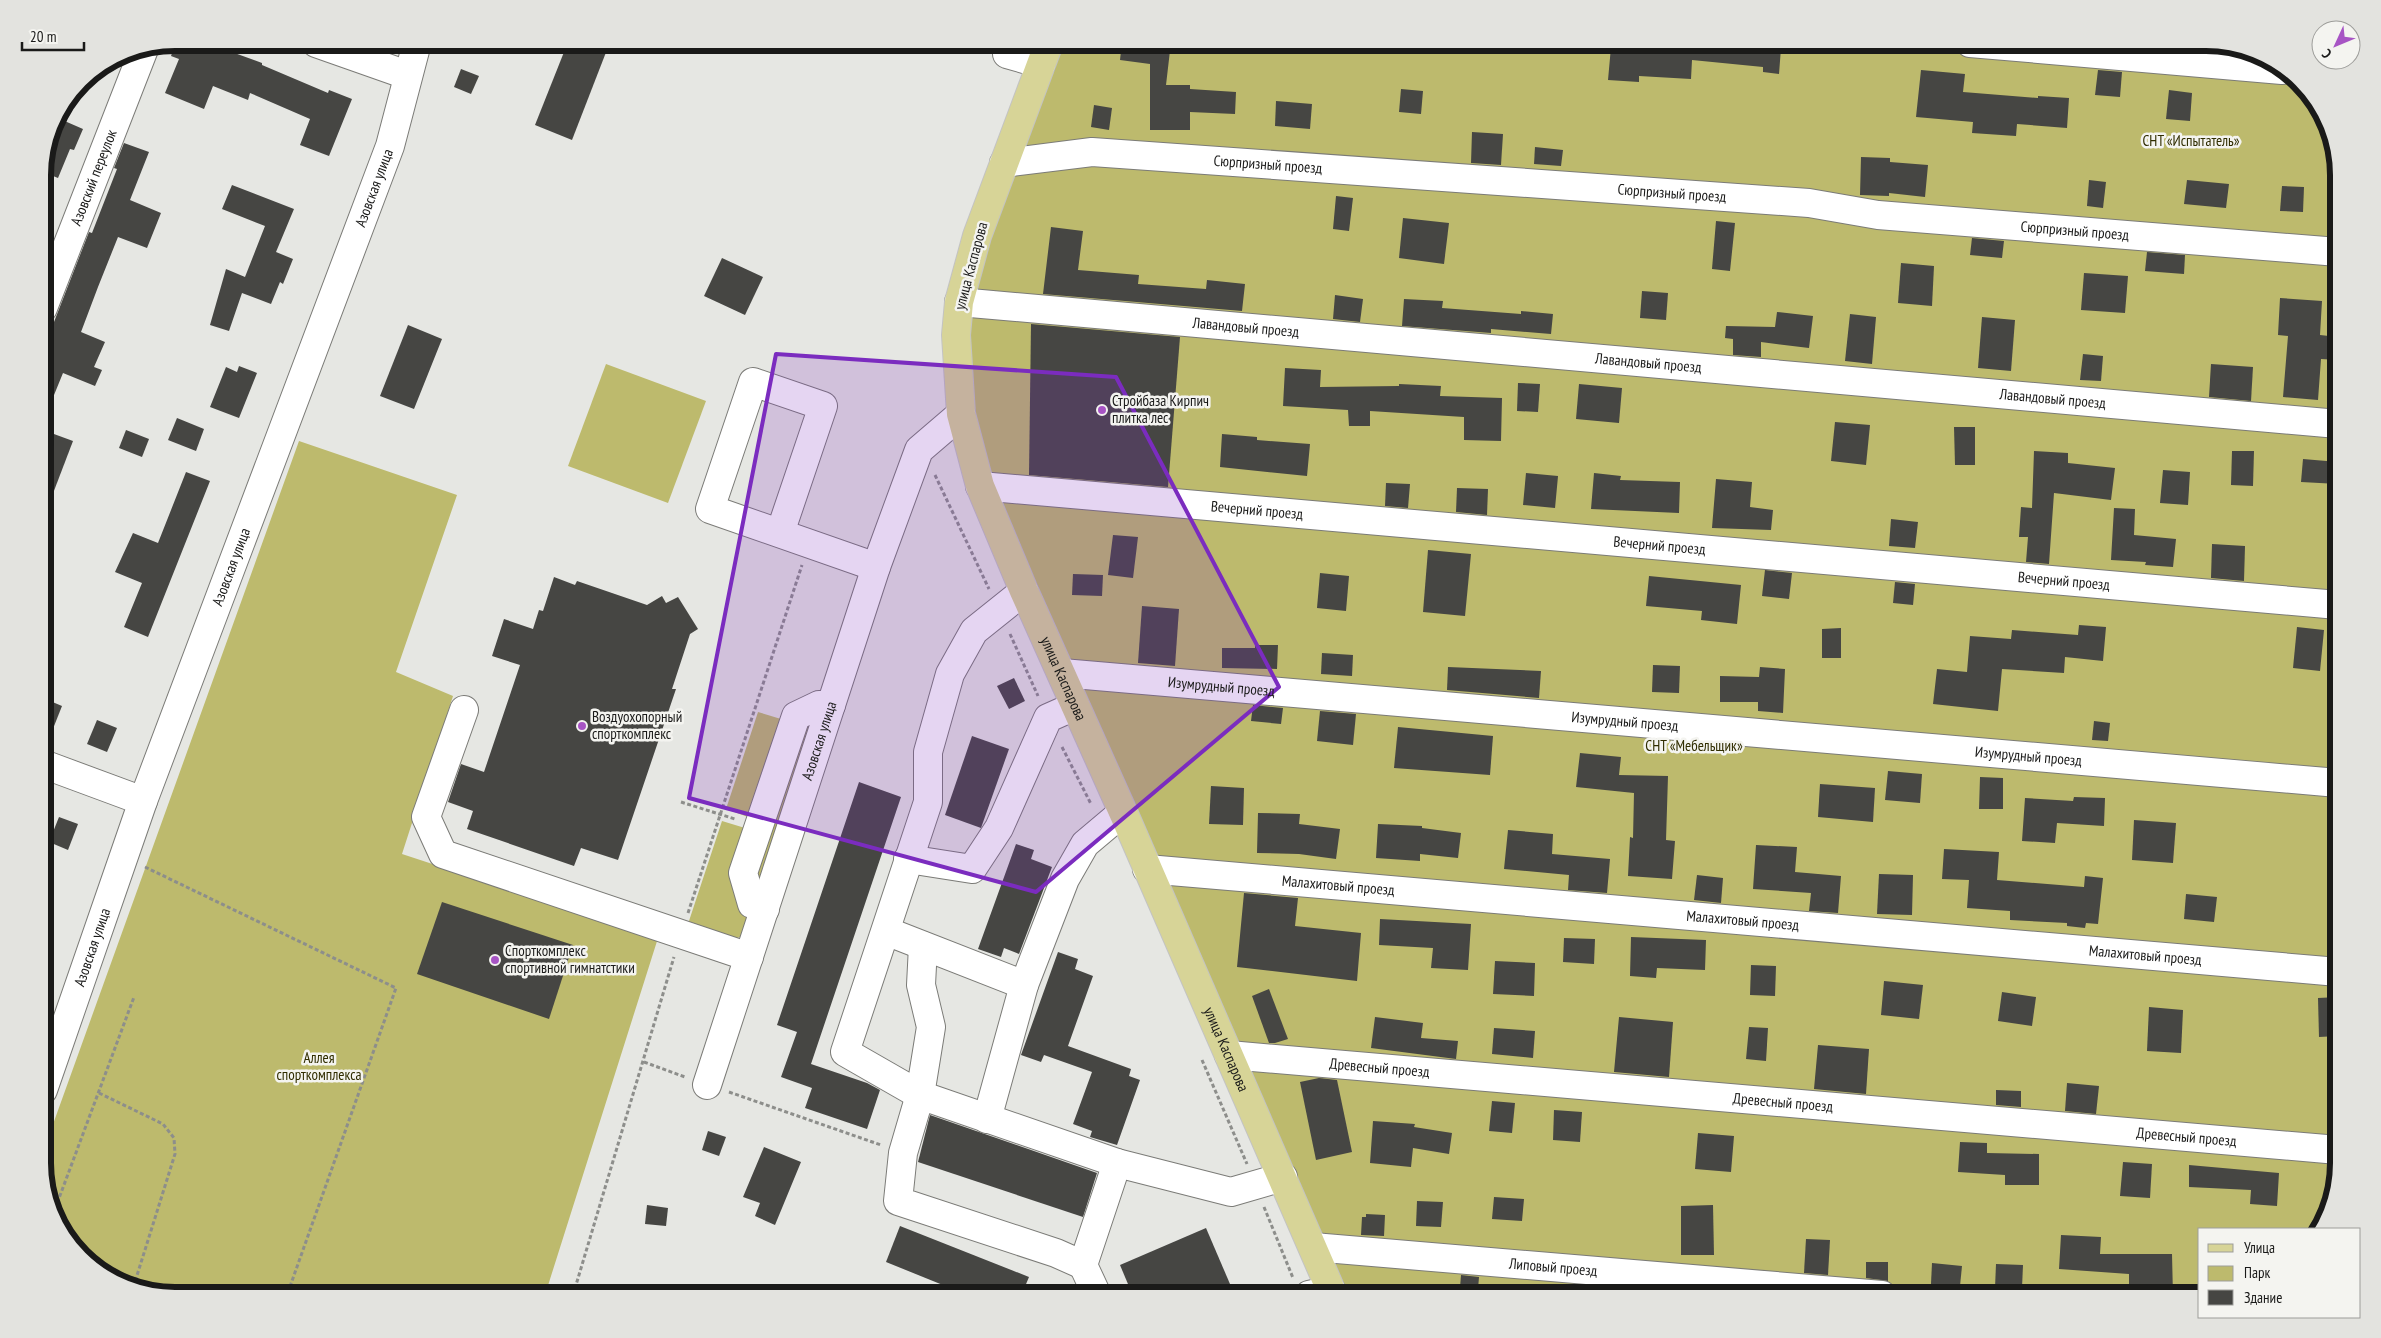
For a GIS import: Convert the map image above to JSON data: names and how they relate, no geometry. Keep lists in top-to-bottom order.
{
  "streets": {
    "main road": ["улица Каспарова"],
    "street": [
      "Сюрпризный проезд",
      "Азовский переулок",
      "Азовская улица",
      "Лавандовый проезд",
      "Вечерний проезд",
      "Изумрудный проезд",
      "Малахитовый проезд",
      "Древесный проезд",
      "Липовый проезд"
    ]
  },
  "crossings": [
    ["Сюрпризный проезд", "улица Каспарова"],
    ["Азовская улица", "улица Каспарова"],
    ["улица Каспарова", "Лавандовый проезд"],
    ["улица Каспарова", "Вечерний проезд"],
    ["улица Каспарова", "Изумрудный проезд"],
    ["улица Каспарова", "Малахитовый проезд"],
    ["улица Каспарова", "Древесный проезд"],
    ["улица Каспарова", "Липовый проезд"]
  ],
  "parks": ["СНТ «Испытатель»", "СНТ «Мебельщик»", "Аллея спорткомплекса"],
  "places": ["Стройбаза Кирпич плитка лес", "Воздуохопорный спорткомплекс", "Спорткомплекс спортивной гимнатстики"],
  "legend": ["Улица", "Парк", "Здание"],
  "scale_bar": "20 m",
  "north": "bottom left"
}
